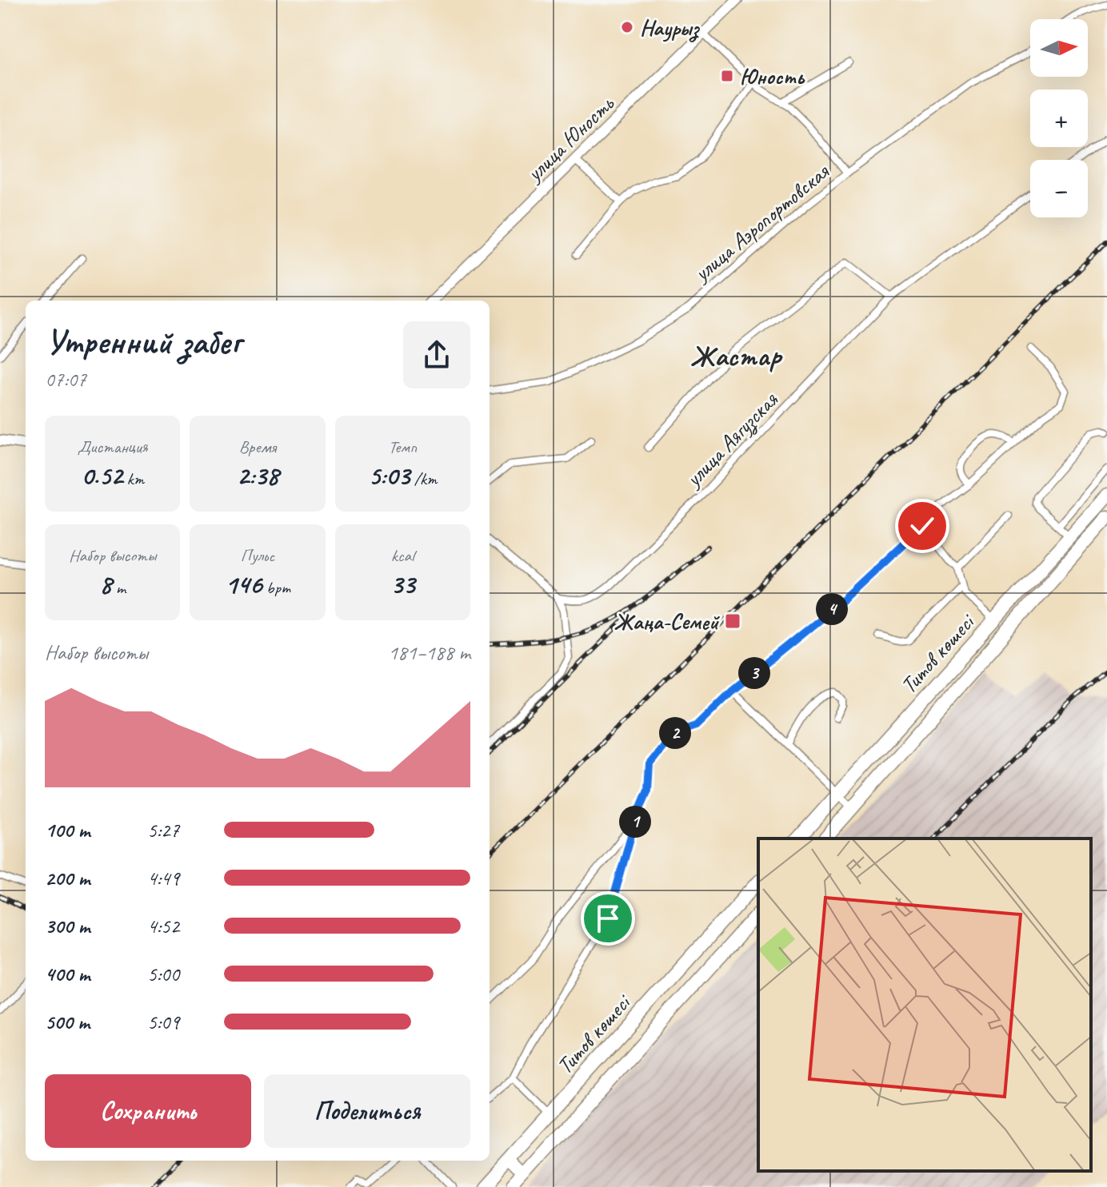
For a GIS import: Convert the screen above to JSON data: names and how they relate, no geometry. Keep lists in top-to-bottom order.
{
  "streets": {
    "highway": ["Титов көшесі"],
    "street": ["улица Юность", "улица Аэропортовская", "улица Аягузская"]
  },
  "districts": ["Жастар"],
  "places": {
    "other": ["Наурыз"],
    "transit": ["Юность", "Жаңа-Семей"]
  },
  "north": "right",
  "page": {
    "map_buttons": ["+", "−"],
    "heading": ["Утренний забег", "07:07"],
    "stats": [
      ["Дистанция", "0.52 km"],
      ["Время", "2:38"],
      ["Темп", "5:03 /km"],
      ["Набор высоты", "8 m"],
      ["Пульс", "146 bpm"],
      ["kcal", "33"]
    ],
    "pins": [
      "4",
      "3",
      "2",
      "1"
    ],
    "chart": ["Набор высоты", "181–188 m"],
    "list": [
      {
        "name": "100 m",
        "note": "5:27"
      },
      {
        "name": "200 m",
        "note": "4:49"
      },
      {
        "name": "300 m",
        "note": "4:52"
      },
      {
        "name": "400 m",
        "note": "5:00"
      },
      {
        "name": "500 m",
        "note": "5:09"
      }
    ],
    "buttons": ["Сохранить", "Поделиться"]
  }
}
